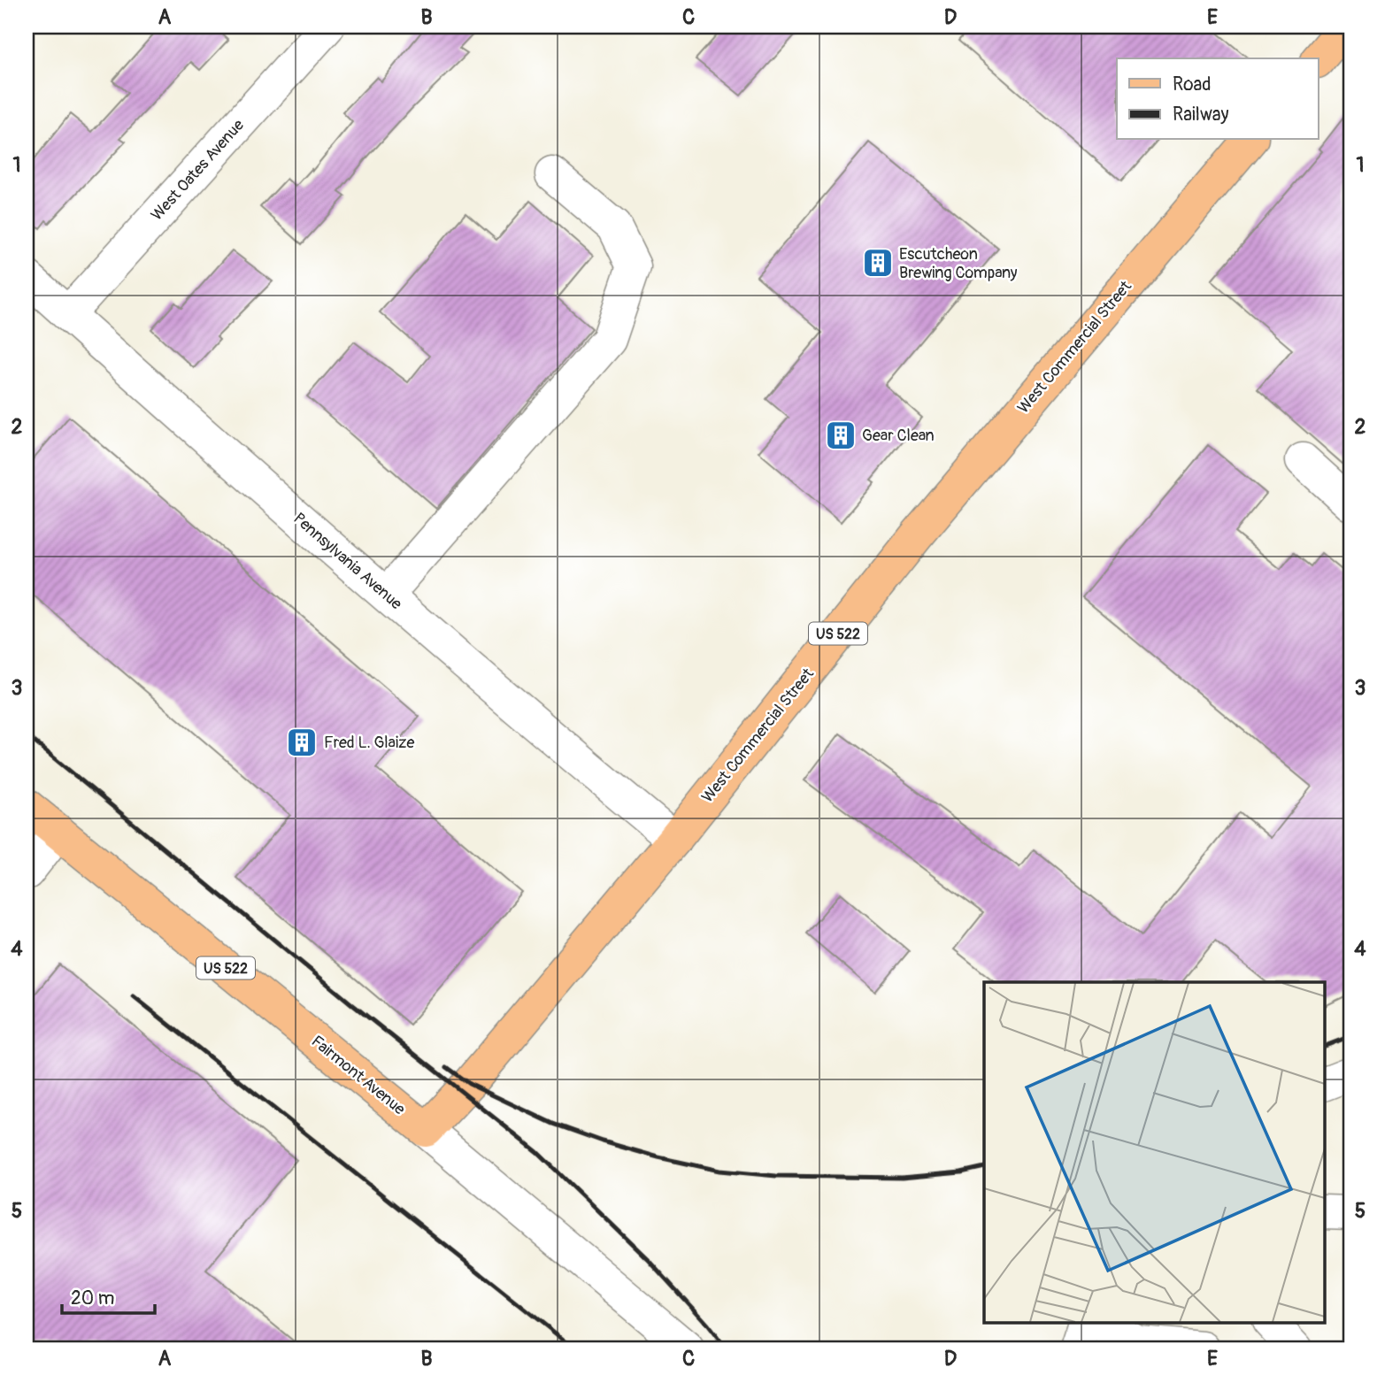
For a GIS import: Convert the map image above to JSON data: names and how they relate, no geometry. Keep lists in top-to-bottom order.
{
  "streets": {
    "main road": ["West Commercial Street", "US 522", "Fairmont Avenue"],
    "street": ["West Oates Avenue", "Pennsylvania Avenue"]
  },
  "crossings": [
    ["West Oates Avenue", "Pennsylvania Avenue"],
    ["West Commercial Street", "Pennsylvania Avenue"],
    ["West Commercial Street", "Fairmont Avenue"]
  ],
  "places": {
    "building": ["Escutcheon Brewing Company", "Gear Clean", "Fred L. Glaize"]
  },
  "legend": ["Road", "Railway"],
  "scale_bar": "20 m",
  "grid": {
    "columns": [
      "A",
      "B",
      "C",
      "D",
      "E"
    ],
    "rows": [
      "1",
      "2",
      "3",
      "4",
      "5"
    ]
  }
}
